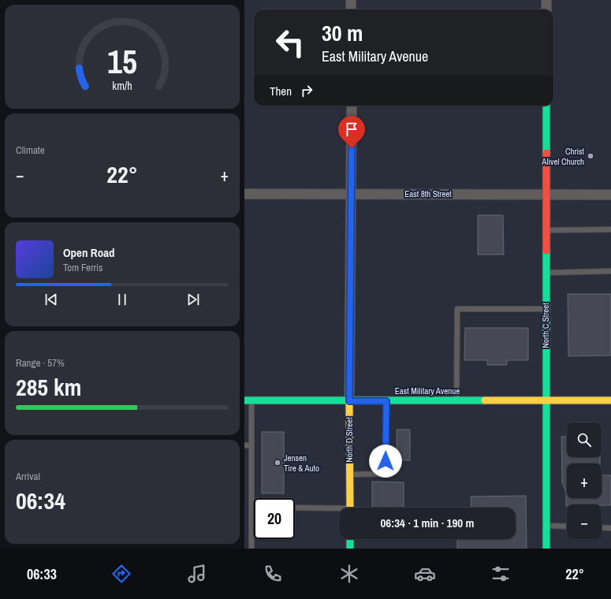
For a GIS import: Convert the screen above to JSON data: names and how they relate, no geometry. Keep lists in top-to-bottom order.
{
  "streets": {
    "main road": ["North C Street", "East Military Avenue", "North D Street"],
    "street": ["East 8th Street"]
  },
  "crossings": [
    ["East 8th Street", "North C Street"],
    ["East 8th Street", "North D Street"],
    ["North C Street", "East Military Avenue"],
    ["East Military Avenue", "North D Street"]
  ],
  "places": ["Christ Alivel Church", "Jensen Tire & Auto"],
  "page": {
    "turn": ["30 m", "East Military Avenue"],
    "then": "Then",
    "tile": [
      "Climate",
      ["Range · 57%", "285 km"],
      ["Arrival", "06:34"]
    ],
    "heat": ["−", "22°", "+"],
    "song": ["Open Road", "Tom Ferris"],
    "map_buttons": ["+", "−"],
    "limit": "20",
    "trip": "06:34 · 1 min · 190 m",
    "tabs": ["06:33", "22°"],
    "gauge": ["15", "km/h"]
  }
}
